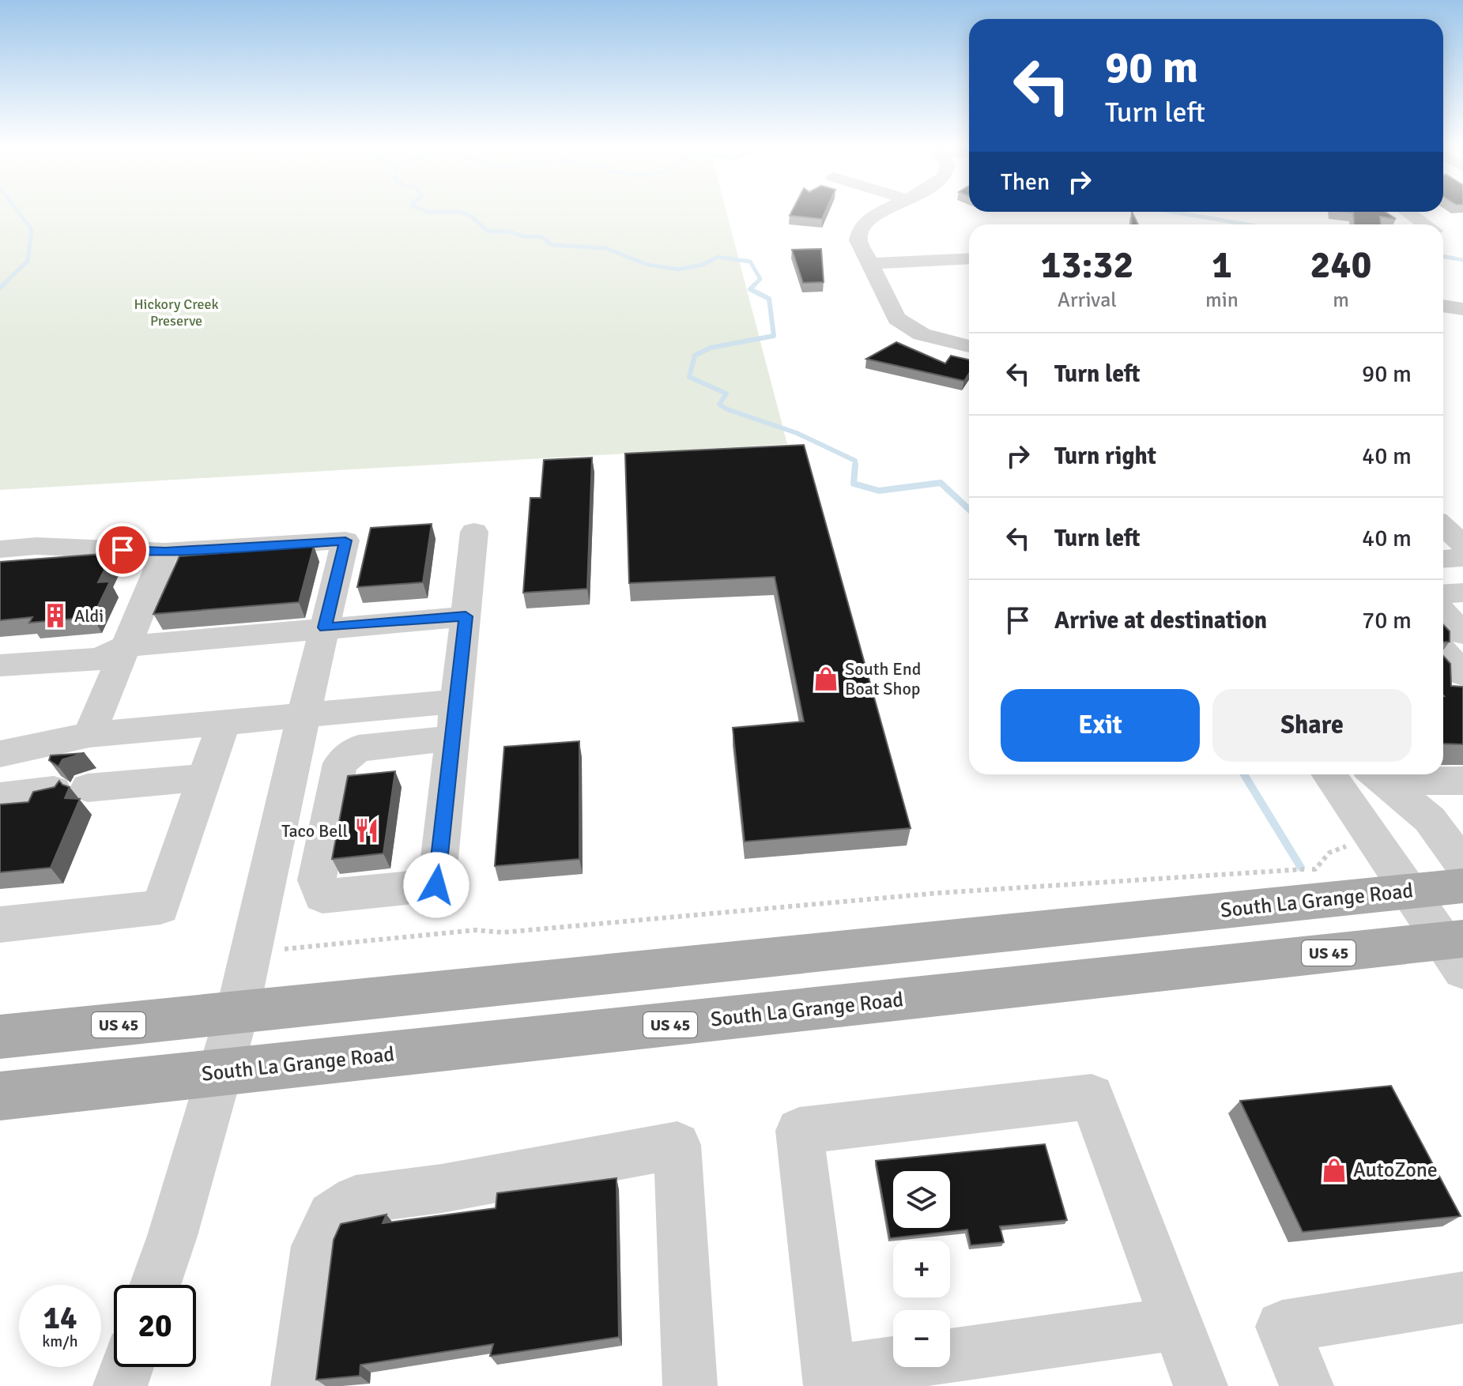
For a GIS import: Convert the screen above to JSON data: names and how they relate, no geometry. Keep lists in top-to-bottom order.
{
  "streets": {
    "main road": ["South La Grange Road", "US 45"]
  },
  "parks": ["Hickory Creek Preserve"],
  "places": {
    "building": ["Aldi"],
    "shop": ["South End Boat Shop", "AutoZone"],
    "restaurant": ["Taco Bell"]
  },
  "page": {
    "turn": ["90 m", "Turn left"],
    "then": "Then",
    "eta": [
      "13:32",
      "Arrival",
      "1",
      "min",
      "240",
      "m"
    ],
    "list": [
      {
        "name": "Turn left",
        "value": "90 m"
      },
      {
        "name": "Turn right",
        "value": "40 m"
      },
      {
        "name": "Turn left",
        "value": "40 m"
      },
      {
        "name": "Arrive at destination",
        "value": "70 m"
      }
    ],
    "buttons": ["Exit", "Share"],
    "map_buttons": ["+", "−"],
    "speed": "14 km/h",
    "limit": "20"
  }
}
